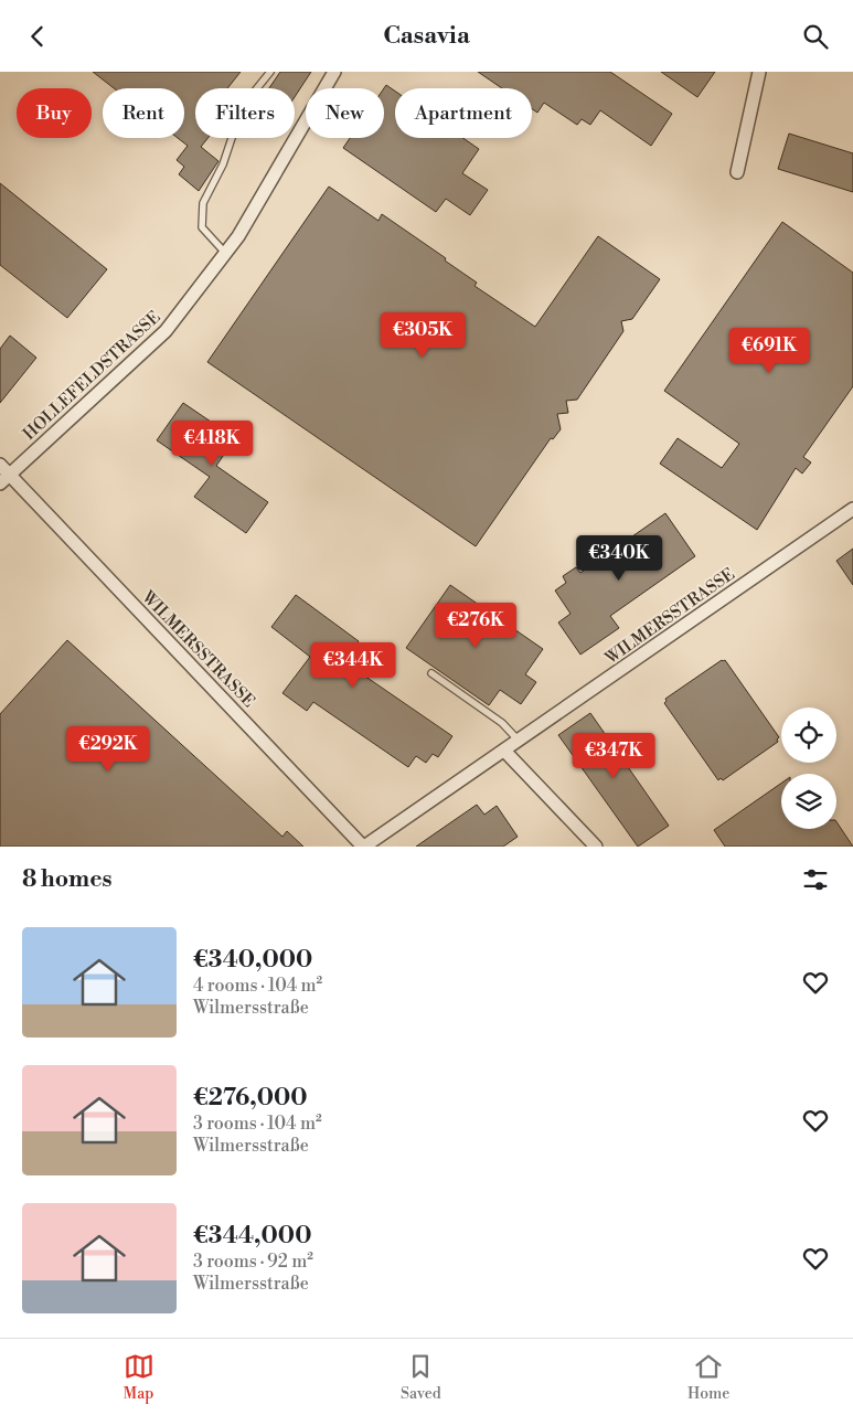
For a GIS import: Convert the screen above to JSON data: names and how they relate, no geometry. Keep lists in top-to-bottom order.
{
  "streets": {
    "street": ["HOLLEFELDSTRASSE", "WILMERSSTRASSE"]
  },
  "crossings": [
    ["HOLLEFELDSTRASSE", "WILMERSSTRASSE"]
  ],
  "page": {
    "header": "Casavia",
    "chip": [
      "Buy",
      "Rent",
      "Filters",
      "New",
      "Apartment"
    ],
    "price": [
      "€305K",
      "€691K",
      "€418K",
      "€340K",
      "€276K",
      "€344K",
      "€292K",
      "€347K"
    ],
    "heading": "8 homes",
    "list": [
      {
        "name": "€340,000",
        "note": "4 rooms · 104 m² · Wilmersstraße"
      },
      {
        "name": "€276,000",
        "note": "3 rooms · 104 m² · Wilmersstraße"
      },
      {
        "name": "€344,000",
        "note": "3 rooms · 92 m² · Wilmersstraße"
      }
    ],
    "tabs": ["Map", "Saved", "Home"]
  }
}
